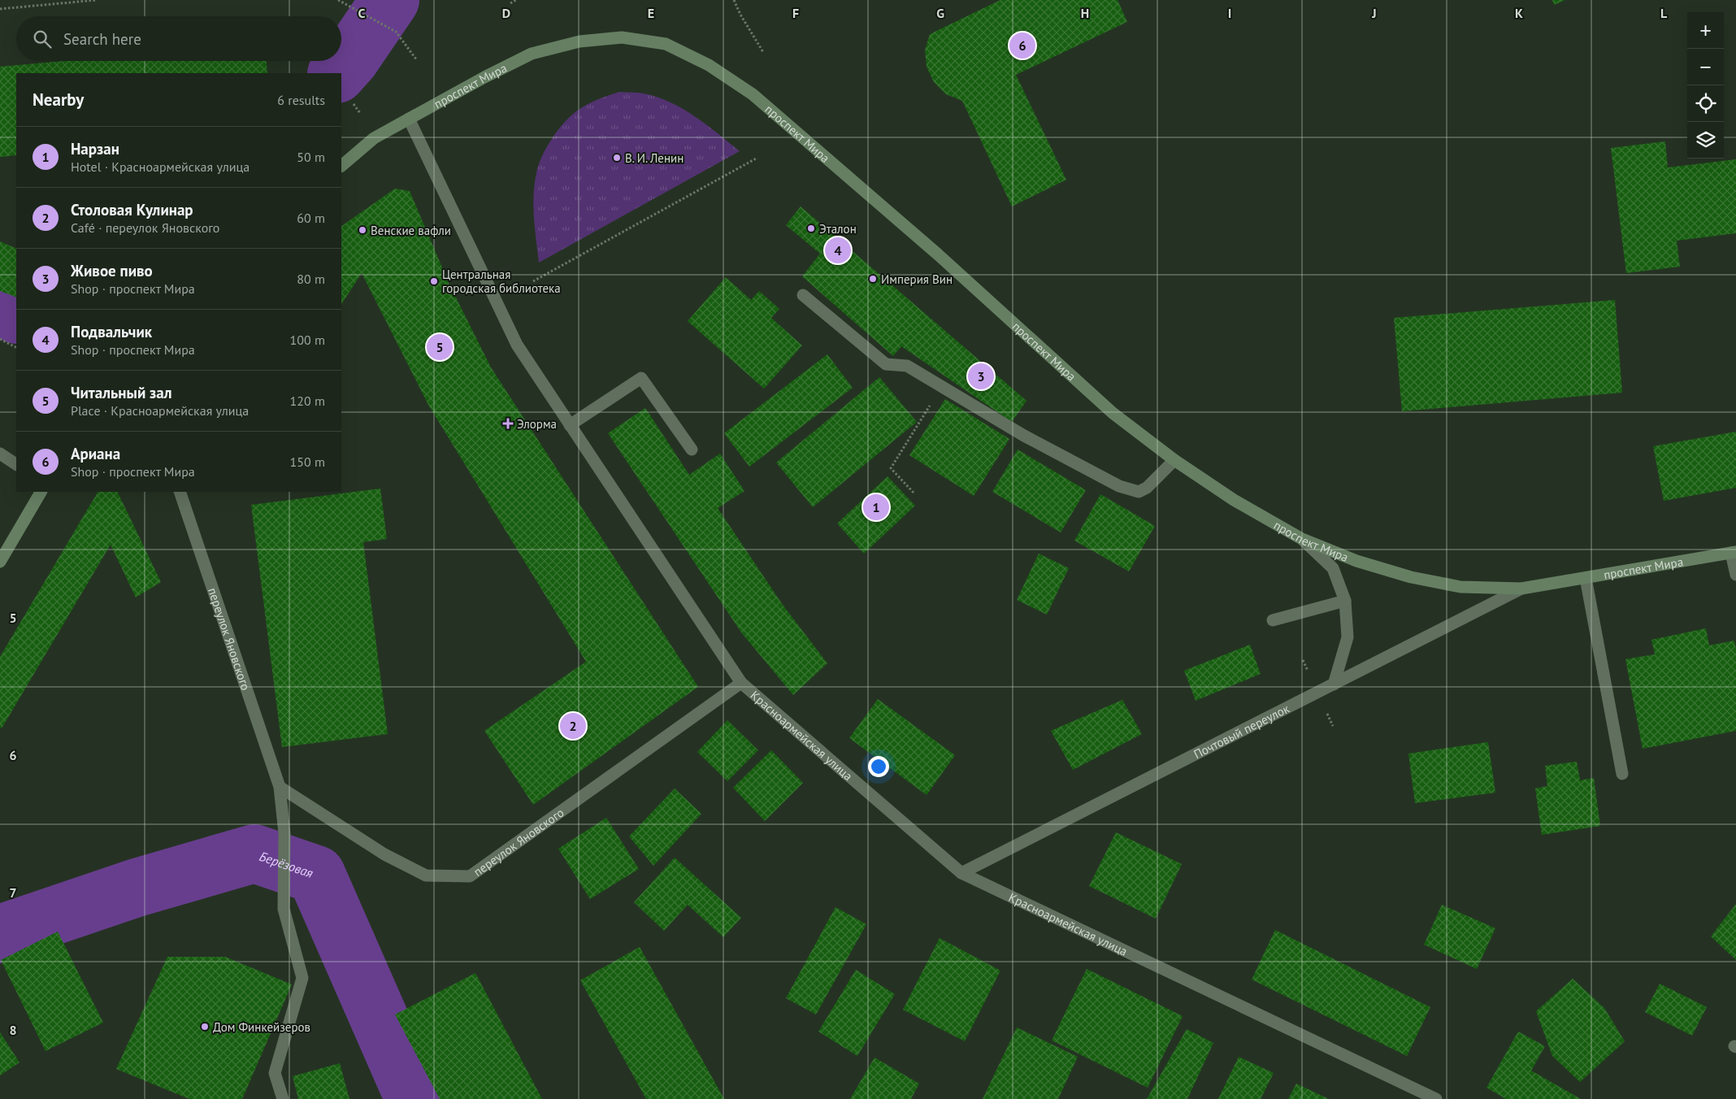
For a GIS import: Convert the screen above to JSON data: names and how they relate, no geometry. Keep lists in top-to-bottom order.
{
  "streets": {
    "street": [
      "проспект Мира",
      "переулок Яновского",
      "Почтовый переулок",
      "Красноармейская улица"
    ]
  },
  "crossings": [
    ["проспект Мира", "Почтовый переулок"],
    ["проспект Мира", "Красноармейская улица"],
    ["переулок Яновского", "Красноармейская улица"],
    ["Почтовый переулок", "Красноармейская улица"]
  ],
  "water": ["Берёзовая"],
  "places": {
    "other": [
      "В. И. Ленин",
      "Эталон",
      "Венские вафли",
      "Империя Вин",
      "Центральная городская библиотека",
      "Дом Финкейзеров"
    ],
    "health": ["Элорма"]
  },
  "page": {
    "map_buttons": ["+", "−"],
    "search": "Search here",
    "pins": [
      "6",
      "4",
      "5",
      "3",
      "1",
      "2"
    ],
    "heading": ["Nearby", "6 results"],
    "list": [
      {
        "mark": "1",
        "name": "Нарзан",
        "note": "Hotel · Красноармейская улица",
        "value": "50 m"
      },
      {
        "mark": "2",
        "name": "Столовая Кулинар",
        "note": "Café · переулок Яновского",
        "value": "60 m"
      },
      {
        "mark": "3",
        "name": "Живое пиво",
        "note": "Shop · проспект Мира",
        "value": "80 m"
      },
      {
        "mark": "4",
        "name": "Подвальчик",
        "note": "Shop · проспект Мира",
        "value": "100 m"
      },
      {
        "mark": "5",
        "name": "Читальный зал",
        "note": "Place · Красноармейская улица",
        "value": "120 m"
      },
      {
        "mark": "6",
        "name": "Ариана",
        "note": "Shop · проспект Мира",
        "value": "150 m"
      }
    ]
  },
  "grid": {
    "columns": [
      "C",
      "D",
      "E",
      "F",
      "G",
      "H",
      "I",
      "J",
      "K",
      "L"
    ],
    "rows": [
      "5",
      "6",
      "7",
      "8"
    ]
  }
}
